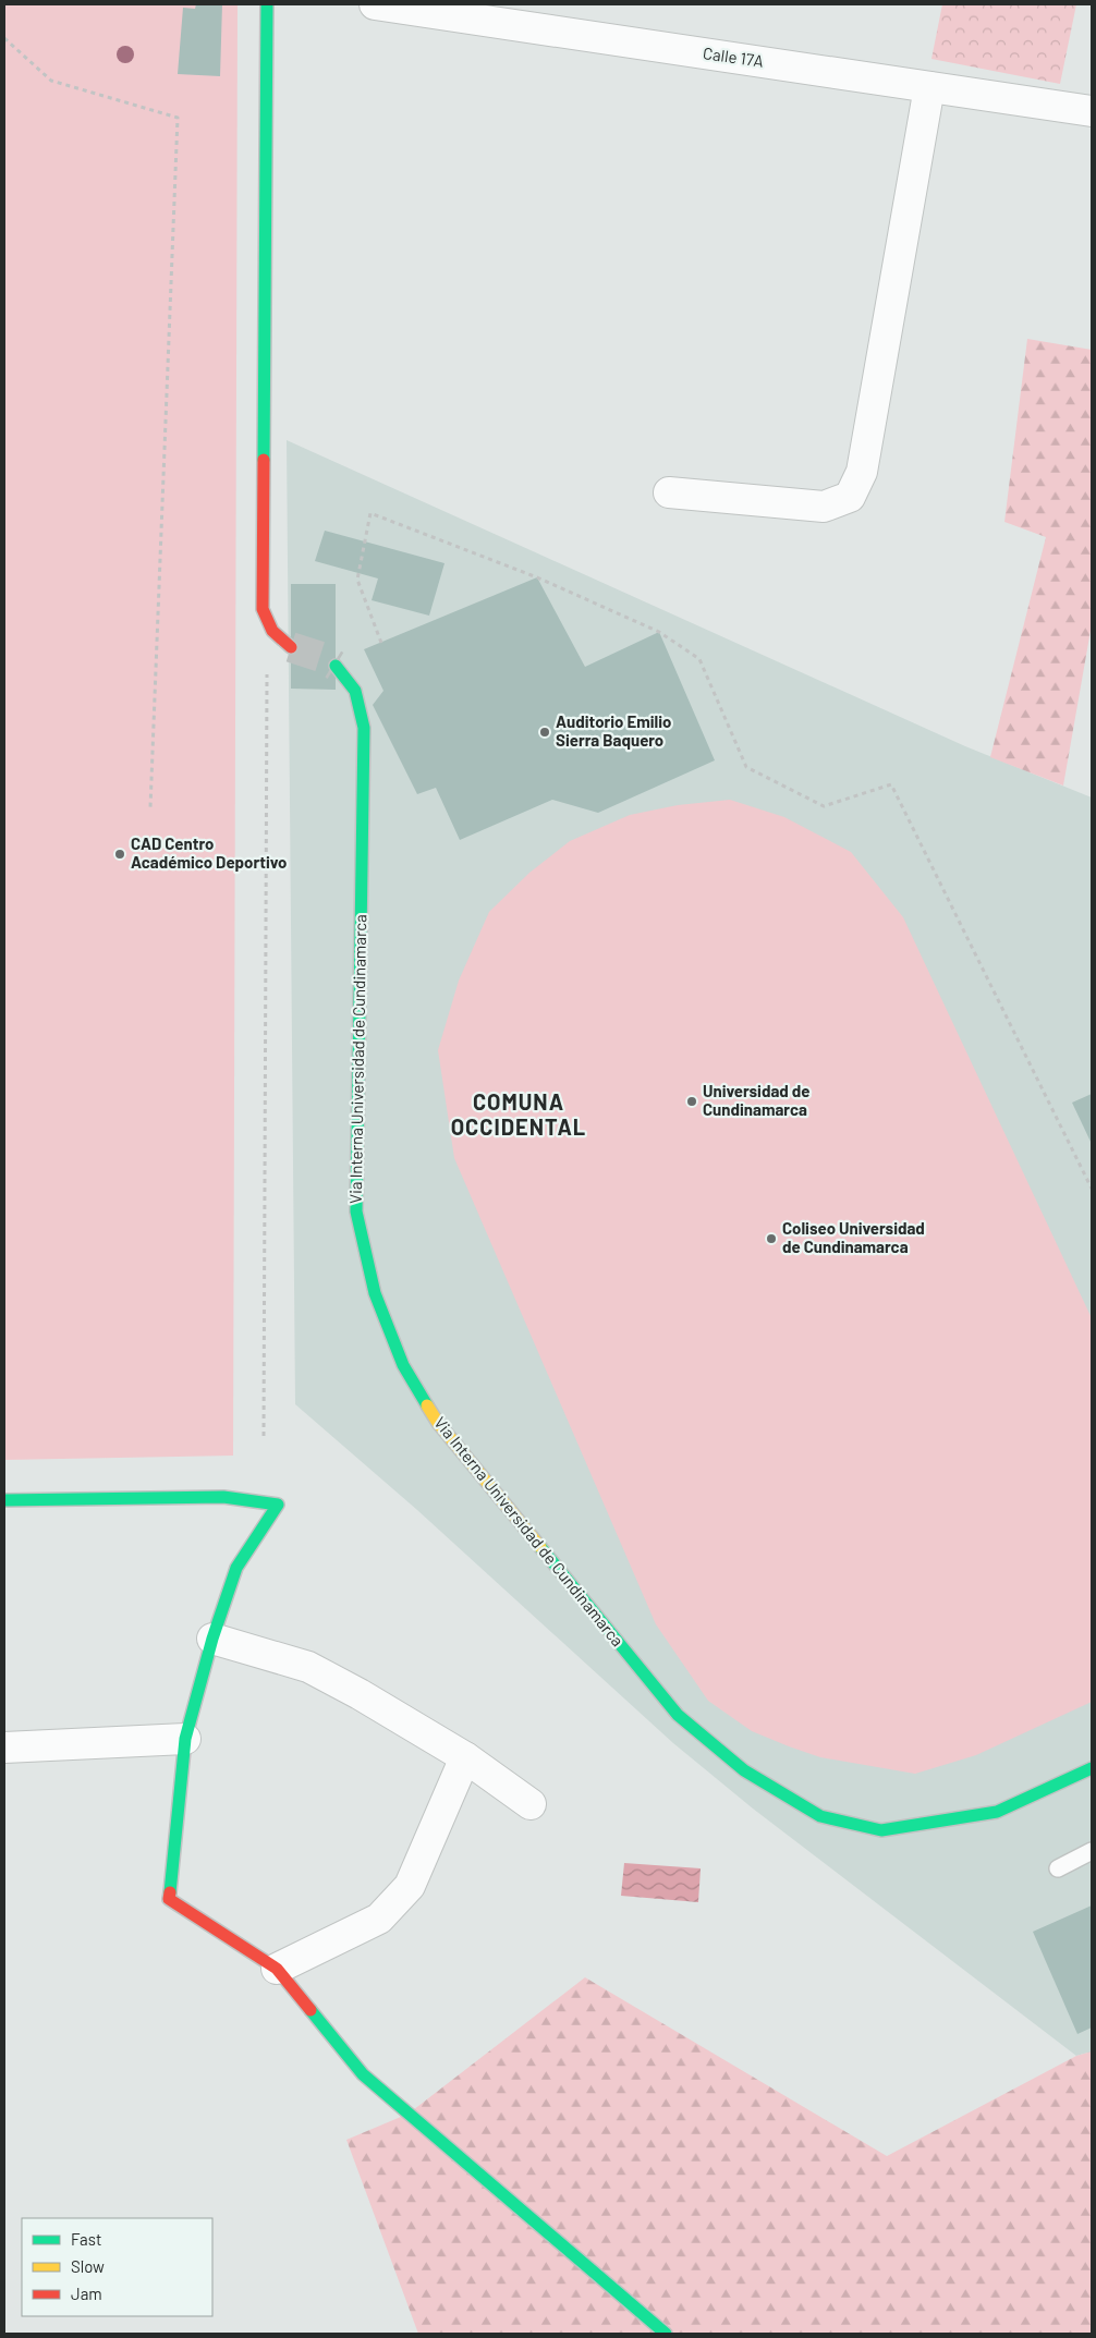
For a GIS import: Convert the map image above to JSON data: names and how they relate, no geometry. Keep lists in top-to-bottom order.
{
  "streets": {
    "street": ["Calle 17A", "Via Interna Universidad de Cundinamarca"]
  },
  "districts": ["COMUNA OCCIDENTAL"],
  "places": [
    "Auditorio Emilio Sierra Baquero",
    "CAD Centro Académico Deportivo",
    "Universidad de Cundinamarca",
    "Coliseo Universidad de Cundinamarca"
  ],
  "legend": ["Fast", "Slow", "Jam"]
}
